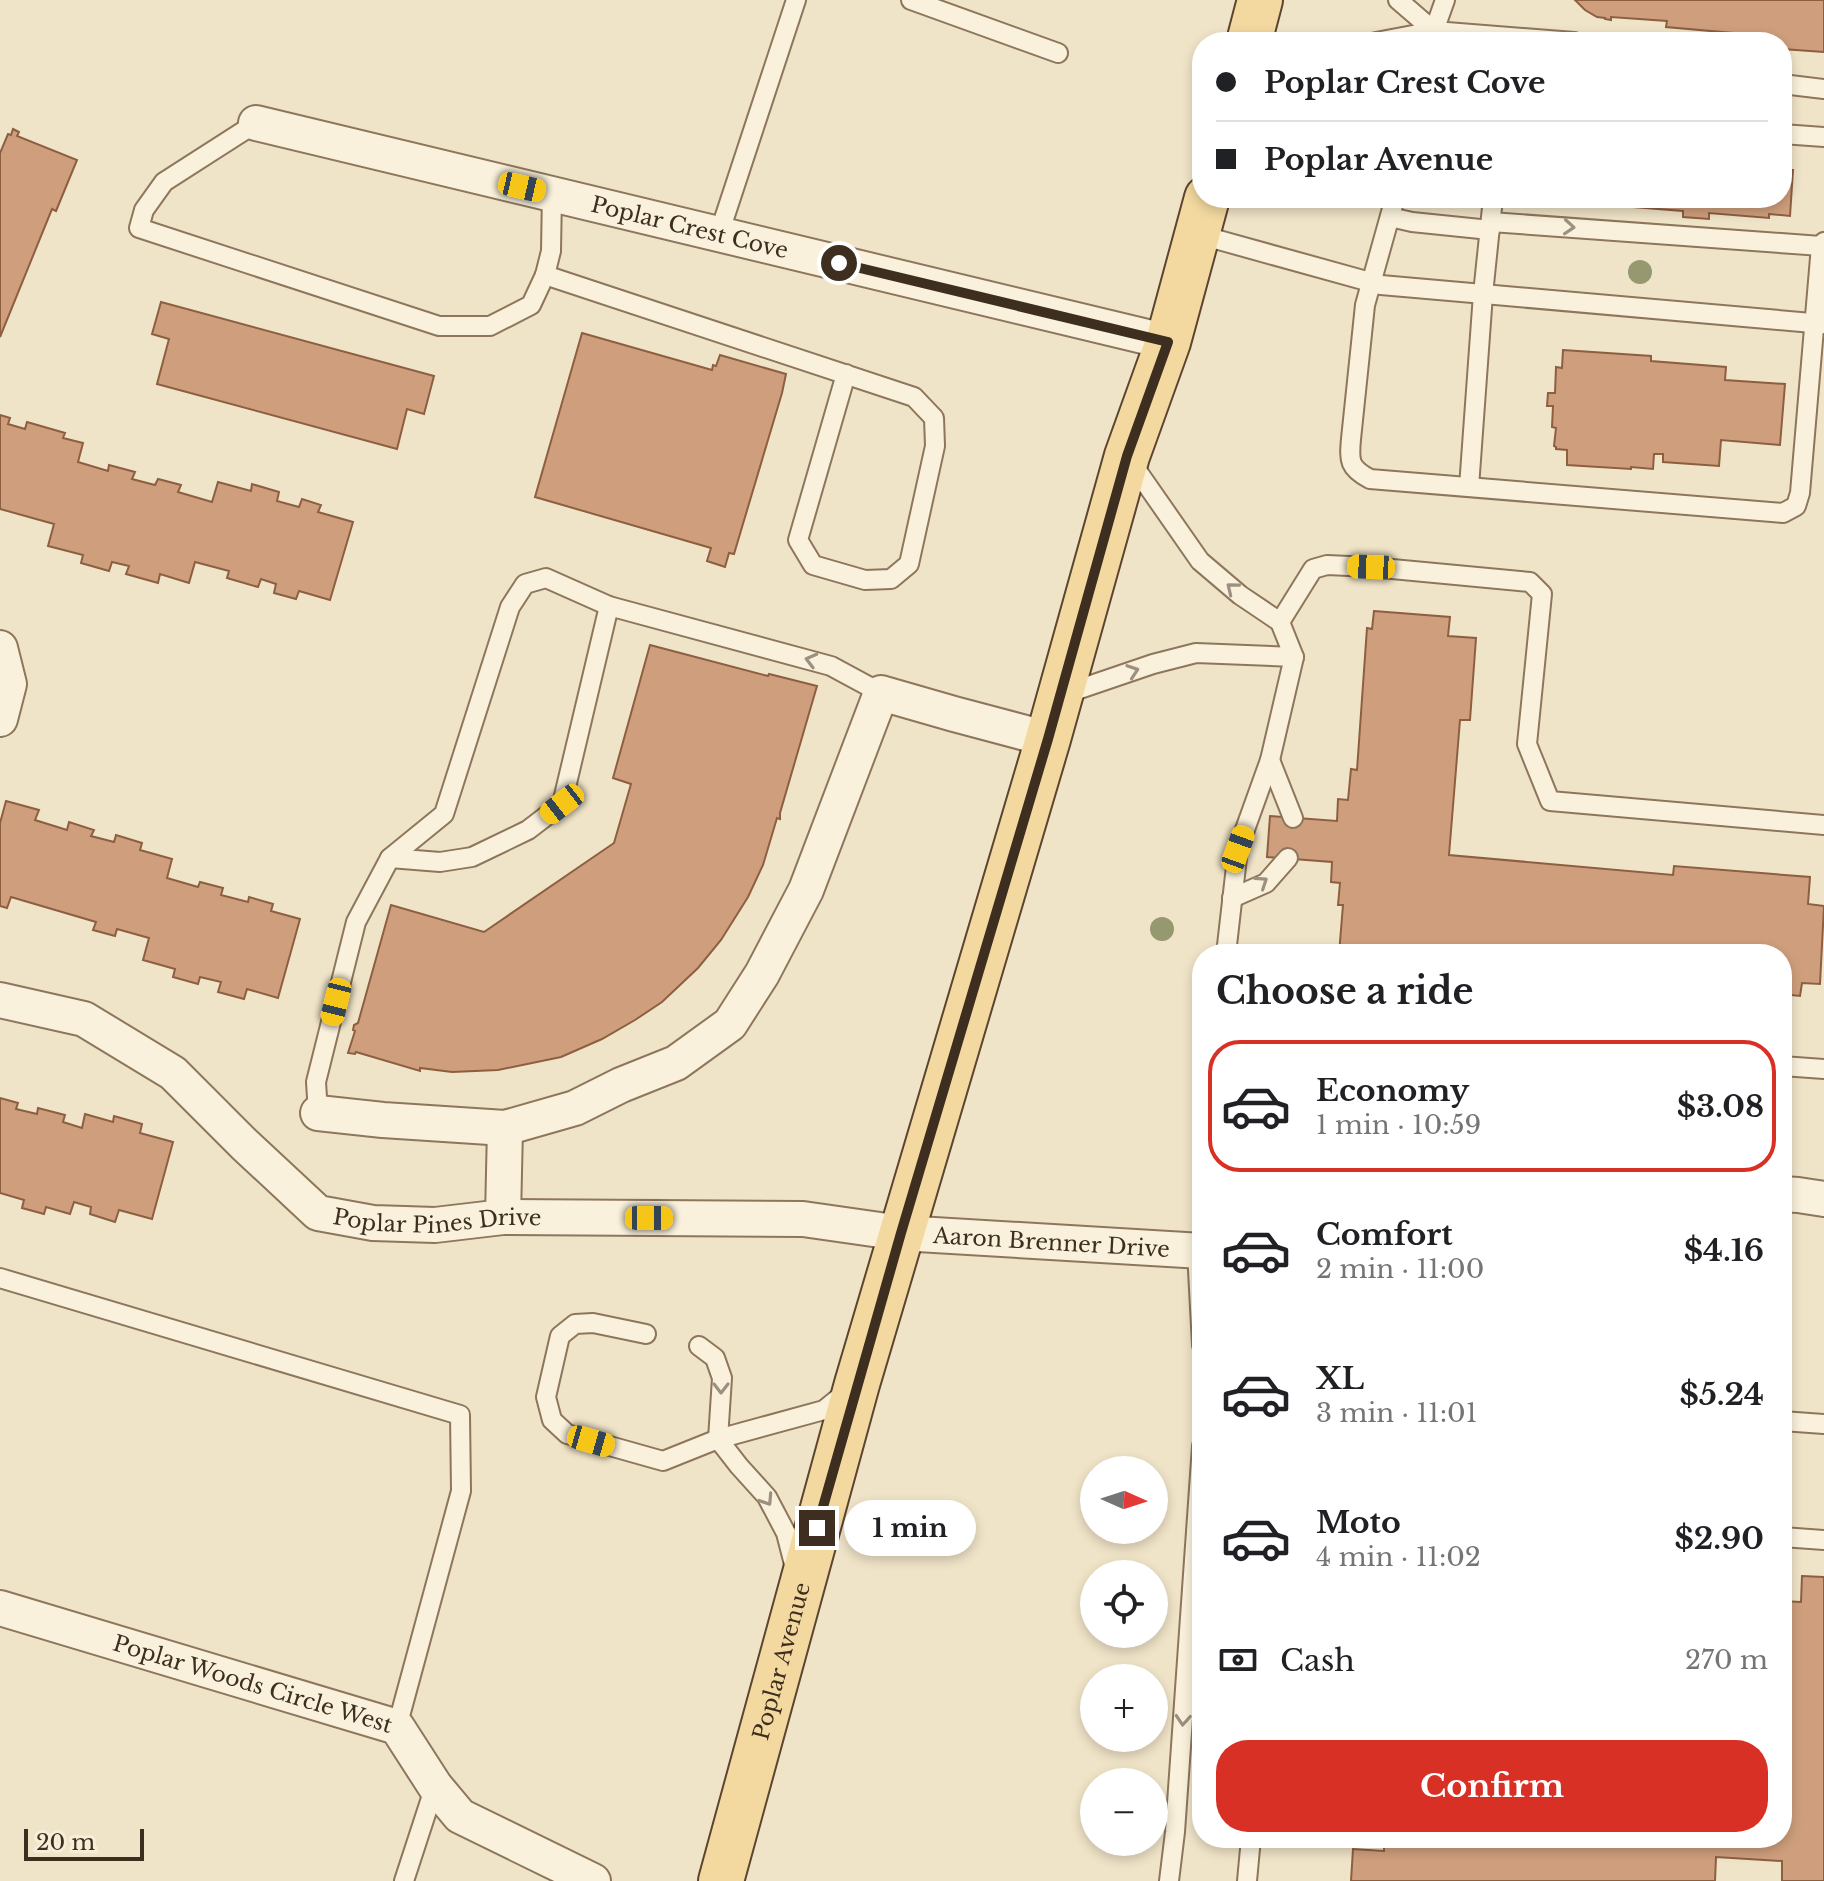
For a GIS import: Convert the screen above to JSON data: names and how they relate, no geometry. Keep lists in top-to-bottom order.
{
  "streets": {
    "main road": ["Poplar Avenue"],
    "street": [
      "Poplar Crest Cove",
      "Poplar Pines Drive",
      "Aaron Brenner Drive",
      "Poplar Woods Circle West"
    ]
  },
  "crossings": [
    ["Poplar Crest Cove", "Poplar Avenue"],
    ["Poplar Pines Drive", "Aaron Brenner Drive"],
    ["Poplar Pines Drive", "Poplar Avenue"],
    ["Aaron Brenner Drive", "Poplar Avenue"]
  ],
  "scale_bar": "20 m",
  "north": "right",
  "page": {
    "banner": ["Poplar Crest Cove", "Poplar Avenue"],
    "heading": "Choose a ride",
    "list": [
      {
        "name": "Economy",
        "note": "1 min · 10:59",
        "value": "$3.08"
      },
      {
        "name": "Comfort",
        "note": "2 min · 11:00",
        "value": "$4.16"
      },
      {
        "name": "XL",
        "note": "3 min · 11:01",
        "value": "$5.24"
      },
      {
        "name": "Moto",
        "note": "4 min · 11:02",
        "value": "$2.90"
      }
    ],
    "map_buttons": ["+", "−"],
    "bubble": "1 min",
    "pay": ["Cash", "270 m"],
    "buttons": "Confirm",
    "scale": "20 m"
  }
}
